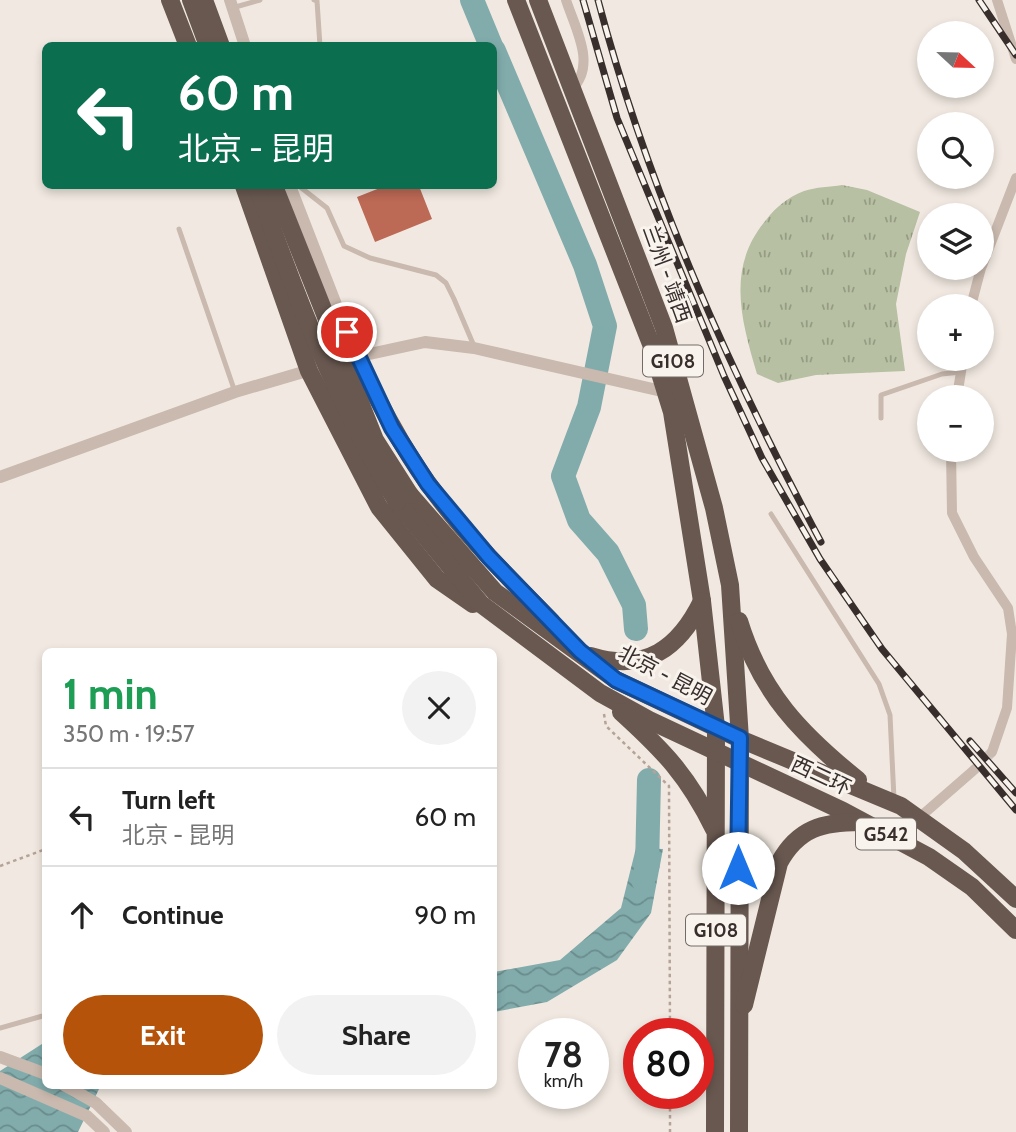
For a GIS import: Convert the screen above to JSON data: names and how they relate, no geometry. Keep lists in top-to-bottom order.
{
  "streets": {
    "highway": [
      "兰州 - 靖西",
      "G108",
      "北京 - 昆明",
      "西二环",
      "G542"
    ]
  },
  "crossings": [
    ["兰州 - 靖西", "G108"],
    ["兰州 - 靖西", "北京 - 昆明"],
    ["兰州 - 靖西", "西二环"],
    ["G108", "北京 - 昆明"],
    ["G108", "西二环"],
    ["北京 - 昆明", "西二环"]
  ],
  "north": "right",
  "page": {
    "map_buttons": ["+", "−"],
    "turn": ["60 m", "北京 - 昆明"],
    "heading": ["1 min", "350 m · 19:57"],
    "list": [
      {
        "name": "Turn left",
        "note": "北京 - 昆明",
        "value": "60 m"
      },
      {
        "name": "Continue",
        "value": "90 m"
      }
    ],
    "buttons": ["Exit", "Share"],
    "speed": "78 km/h",
    "limit": "80"
  }
}
